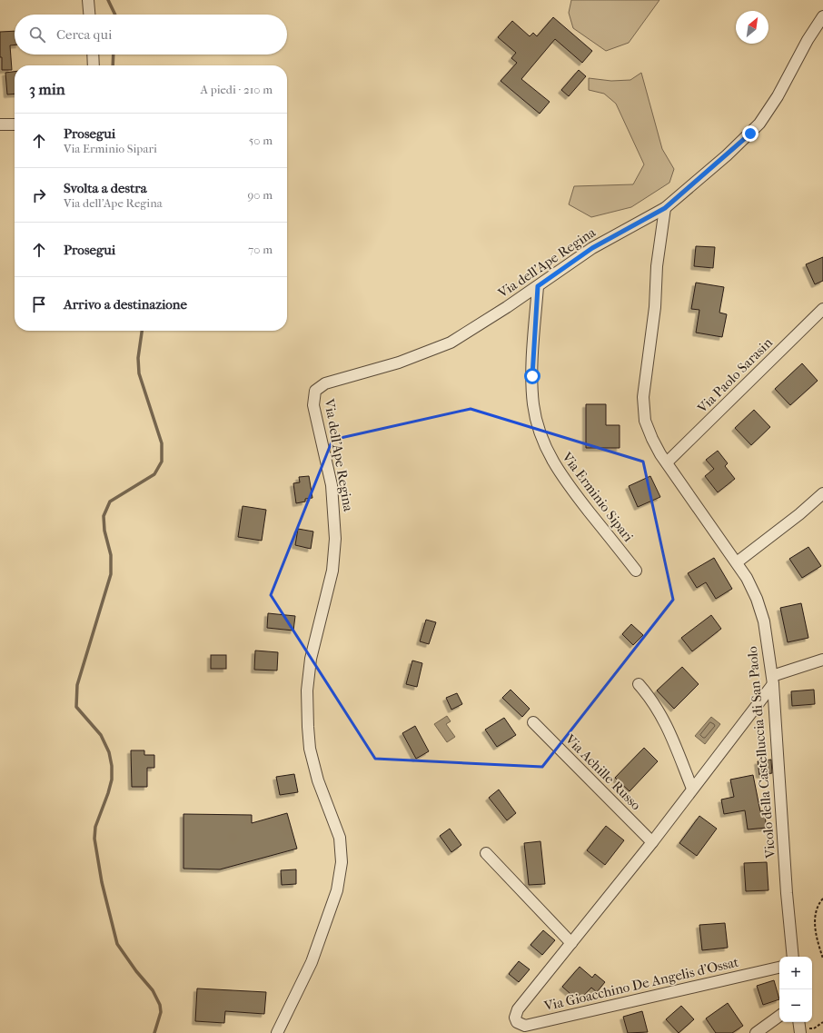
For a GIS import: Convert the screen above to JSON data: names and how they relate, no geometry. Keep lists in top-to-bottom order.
{
  "streets": {
    "street": [
      "Via dell'Ape Regina",
      "Via Paolo Sarasin",
      "Via Erminio Sipari",
      "Vicolo della Castelluccia di San Paolo",
      "Via Achille Russo",
      "Via Gioacchino De Angelis d'Ossat"
    ]
  },
  "crossings": [
    ["Via dell'Ape Regina", "Via Erminio Sipari"],
    ["Via dell'Ape Regina", "Vicolo della Castelluccia di San Paolo"],
    ["Via Paolo Sarasin", "Vicolo della Castelluccia di San Paolo"]
  ],
  "north": "top right",
  "page": {
    "search": "Cerca qui",
    "heading": ["3 min", "A piedi · 210 m"],
    "list": [
      ["Prosegui", "Via Erminio Sipari", "50 m"],
      ["Svolta a destra", "Via dell'Ape Regina", "90 m"],
      ["Prosegui", "70 m"],
      "Arrivo a destinazione"
    ],
    "map_buttons": ["+", "−"]
  }
}
